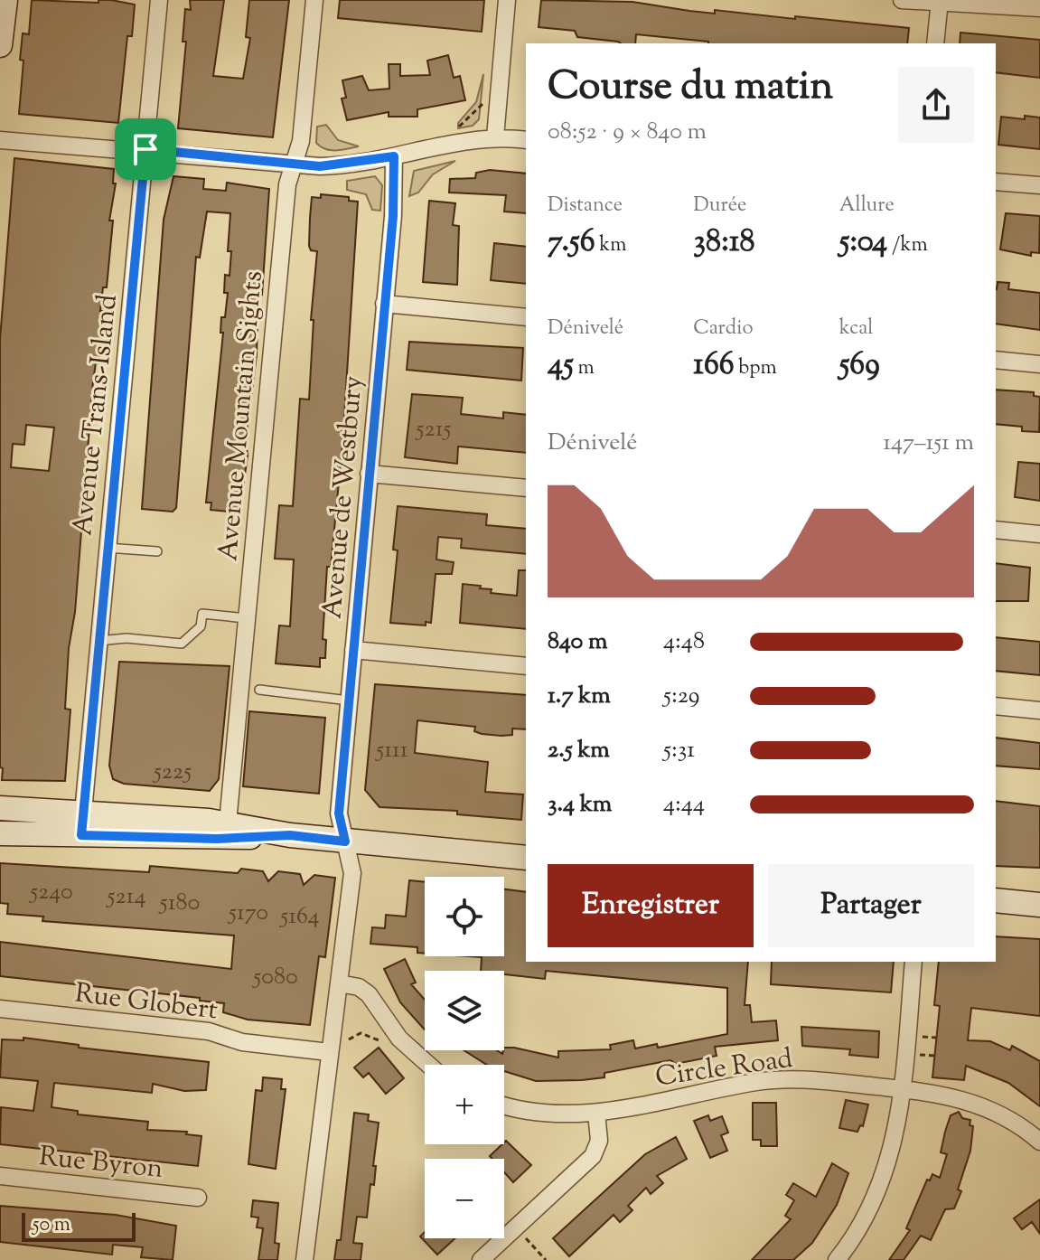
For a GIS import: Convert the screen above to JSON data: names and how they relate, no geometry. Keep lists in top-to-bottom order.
{
  "streets": {
    "street": [
      "Avenue Trans-Island",
      "Avenue Mountain Sights",
      "Avenue de Westbury",
      "Rue Globert",
      "Circle Road",
      "Rue Byron"
    ]
  },
  "house_numbers": [
    "5215",
    "5111",
    "5225",
    "5240",
    "5214",
    "5180",
    "5170",
    "5164",
    "5080"
  ],
  "scale_bar": "50 m",
  "page": {
    "heading": ["Course du matin", "08:52 · 9 × 840 m"],
    "stats": [
      ["Distance", "7.56 km"],
      ["Durée", "38:18"],
      ["Allure", "5:04 /km"],
      ["Dénivelé", "45 m"],
      ["Cardio", "166 bpm"],
      ["kcal", "569"]
    ],
    "chart": ["Dénivelé", "147–151 m"],
    "list": [
      {
        "name": "840 m",
        "note": "4:48"
      },
      {
        "name": "1.7 km",
        "note": "5:29"
      },
      {
        "name": "2.5 km",
        "note": "5:31"
      },
      {
        "name": "3.4 km",
        "note": "4:44"
      }
    ],
    "buttons": ["Enregistrer", "Partager"],
    "map_buttons": ["+", "−"],
    "scale": "50 m"
  }
}
